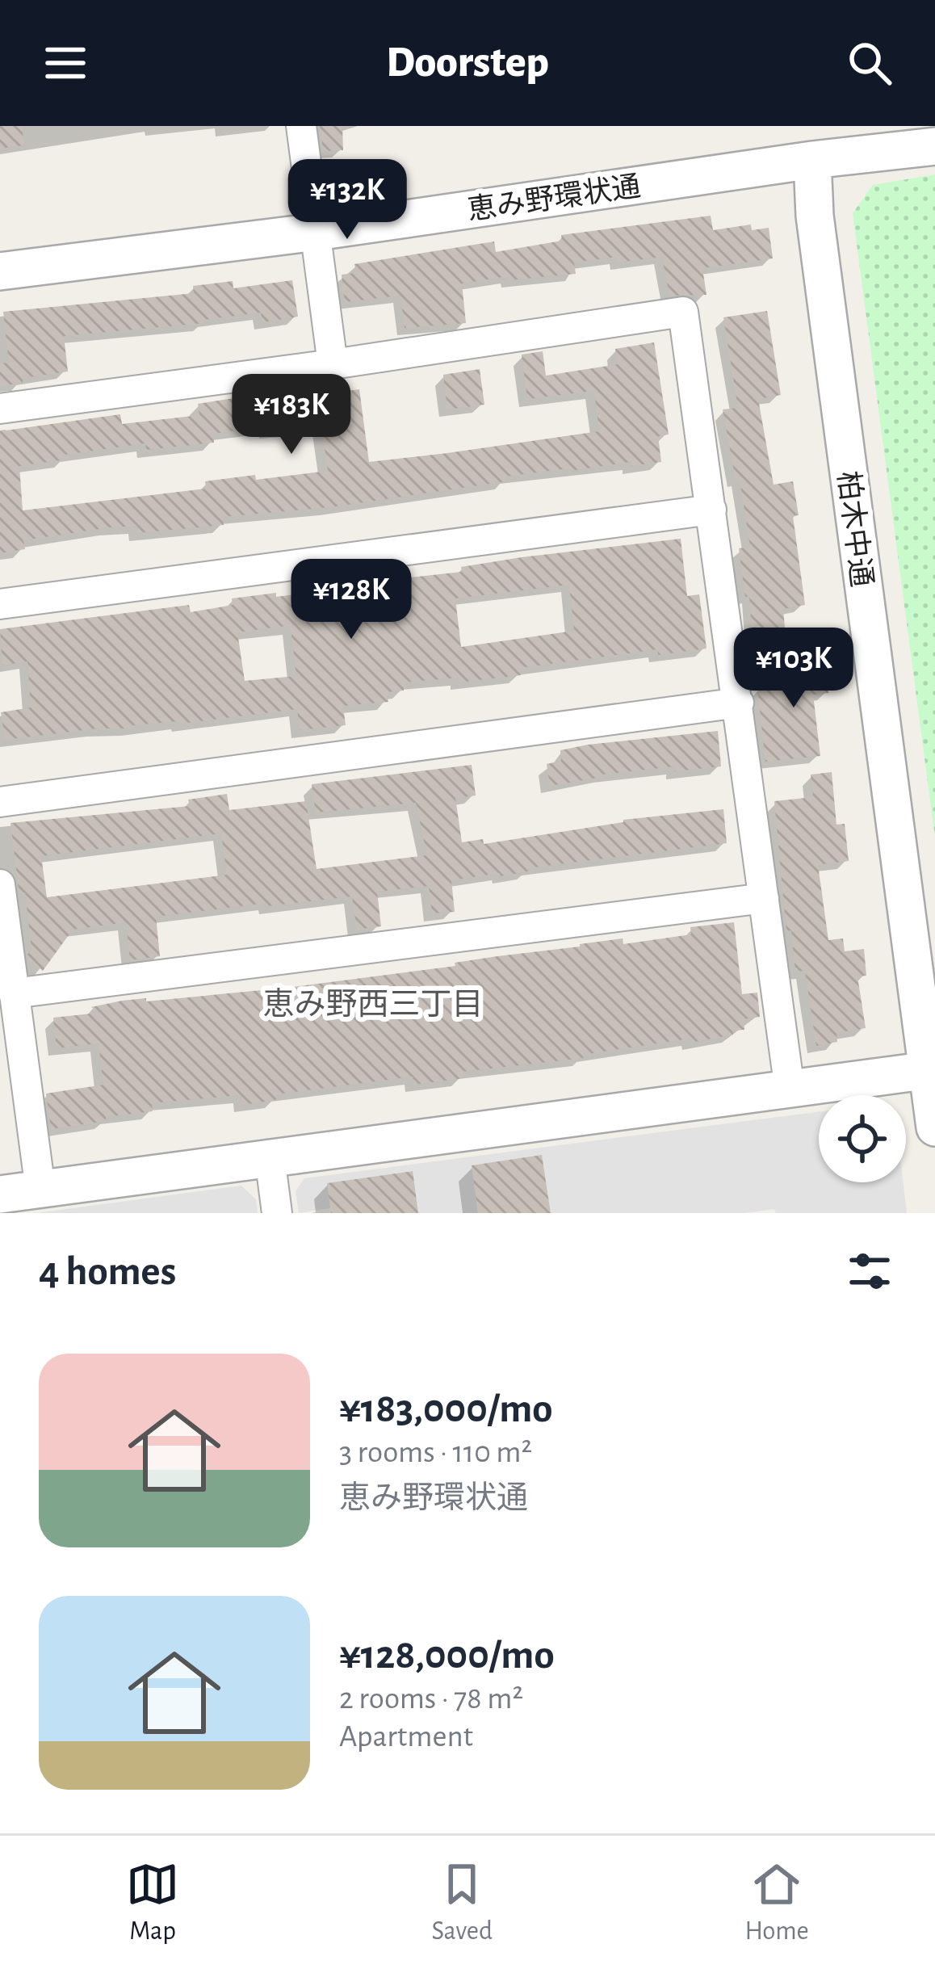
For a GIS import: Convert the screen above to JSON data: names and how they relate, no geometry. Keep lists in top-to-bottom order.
{
  "streets": {
    "street": ["恵み野環状通", "柏木中通"]
  },
  "crossings": [
    ["恵み野環状通", "柏木中通"]
  ],
  "districts": ["恵み野西三丁目"],
  "page": {
    "header": "Doorstep",
    "price": [
      "¥132K",
      "¥183K",
      "¥128K",
      "¥103K"
    ],
    "heading": "4 homes",
    "list": [
      {
        "name": "¥183,000/mo",
        "note": "3 rooms · 110 m² · 恵み野環状通"
      },
      {
        "name": "¥128,000/mo",
        "note": "2 rooms · 78 m² · Apartment"
      }
    ],
    "tabs": ["Map", "Saved", "Home"]
  }
}
